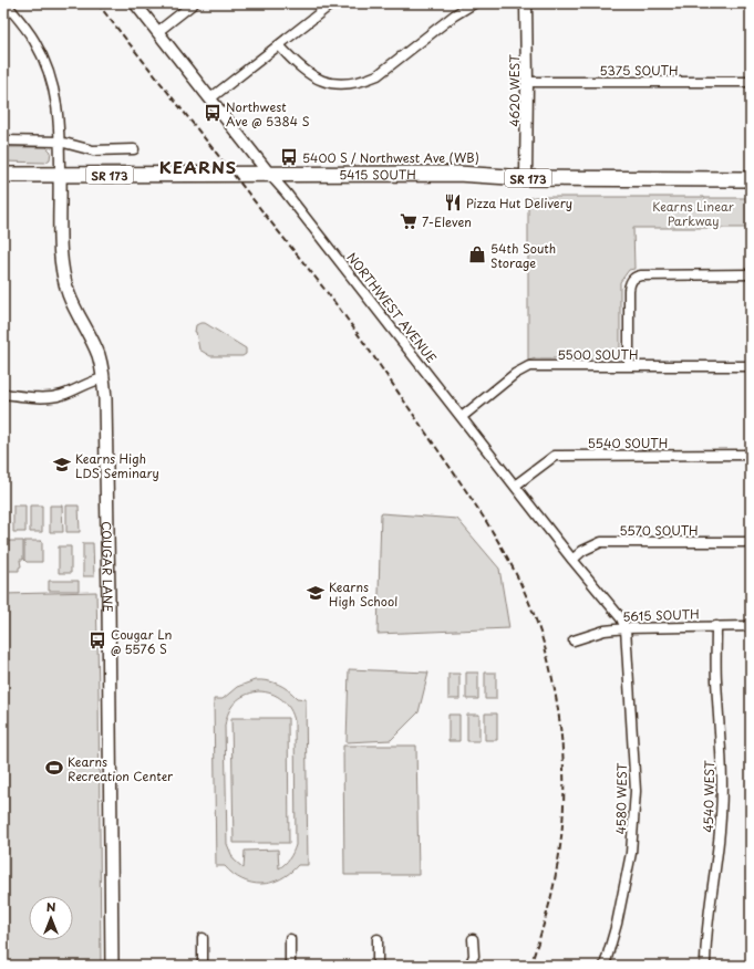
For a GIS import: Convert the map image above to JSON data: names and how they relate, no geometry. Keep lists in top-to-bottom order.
{
  "streets": {
    "main road": ["5415 SOUTH", "SR 173", "COUGAR LANE"],
    "street": [
      "5375 SOUTH",
      "4620 WEST",
      "NORTHWEST AVENUE",
      "5500 SOUTH",
      "5540 SOUTH",
      "5570 SOUTH",
      "5615 SOUTH",
      "4540 WEST",
      "4580 WEST"
    ]
  },
  "crossings": [
    ["5375 SOUTH", "4620 WEST"],
    ["4620 WEST", "5415 SOUTH"],
    ["5415 SOUTH", "NORTHWEST AVENUE"],
    ["5415 SOUTH", "COUGAR LANE"],
    ["NORTHWEST AVENUE", "5500 SOUTH"],
    ["NORTHWEST AVENUE", "5540 SOUTH"],
    ["NORTHWEST AVENUE", "5570 SOUTH"],
    ["NORTHWEST AVENUE", "5615 SOUTH"],
    ["NORTHWEST AVENUE", "4580 WEST"],
    ["5615 SOUTH", "4540 WEST"],
    ["5615 SOUTH", "4580 WEST"]
  ],
  "districts": ["KEARNS"],
  "parks": ["Kearns Linear Parkway"],
  "places": {
    "bus stop": ["Northwest Ave @ 5384 S", "5400 S / Northwest Ave (WB)", "Cougar Ln @ 5576 S"],
    "restaurant": ["Pizza Hut Delivery"],
    "supermarket": ["7-Eleven"],
    "shop": ["54th South Storage"],
    "school or university": ["Kearns High LDS Seminary", "Kearns High School"],
    "sports": ["Kearns Recreation Center"]
  },
  "north": "top"
}
